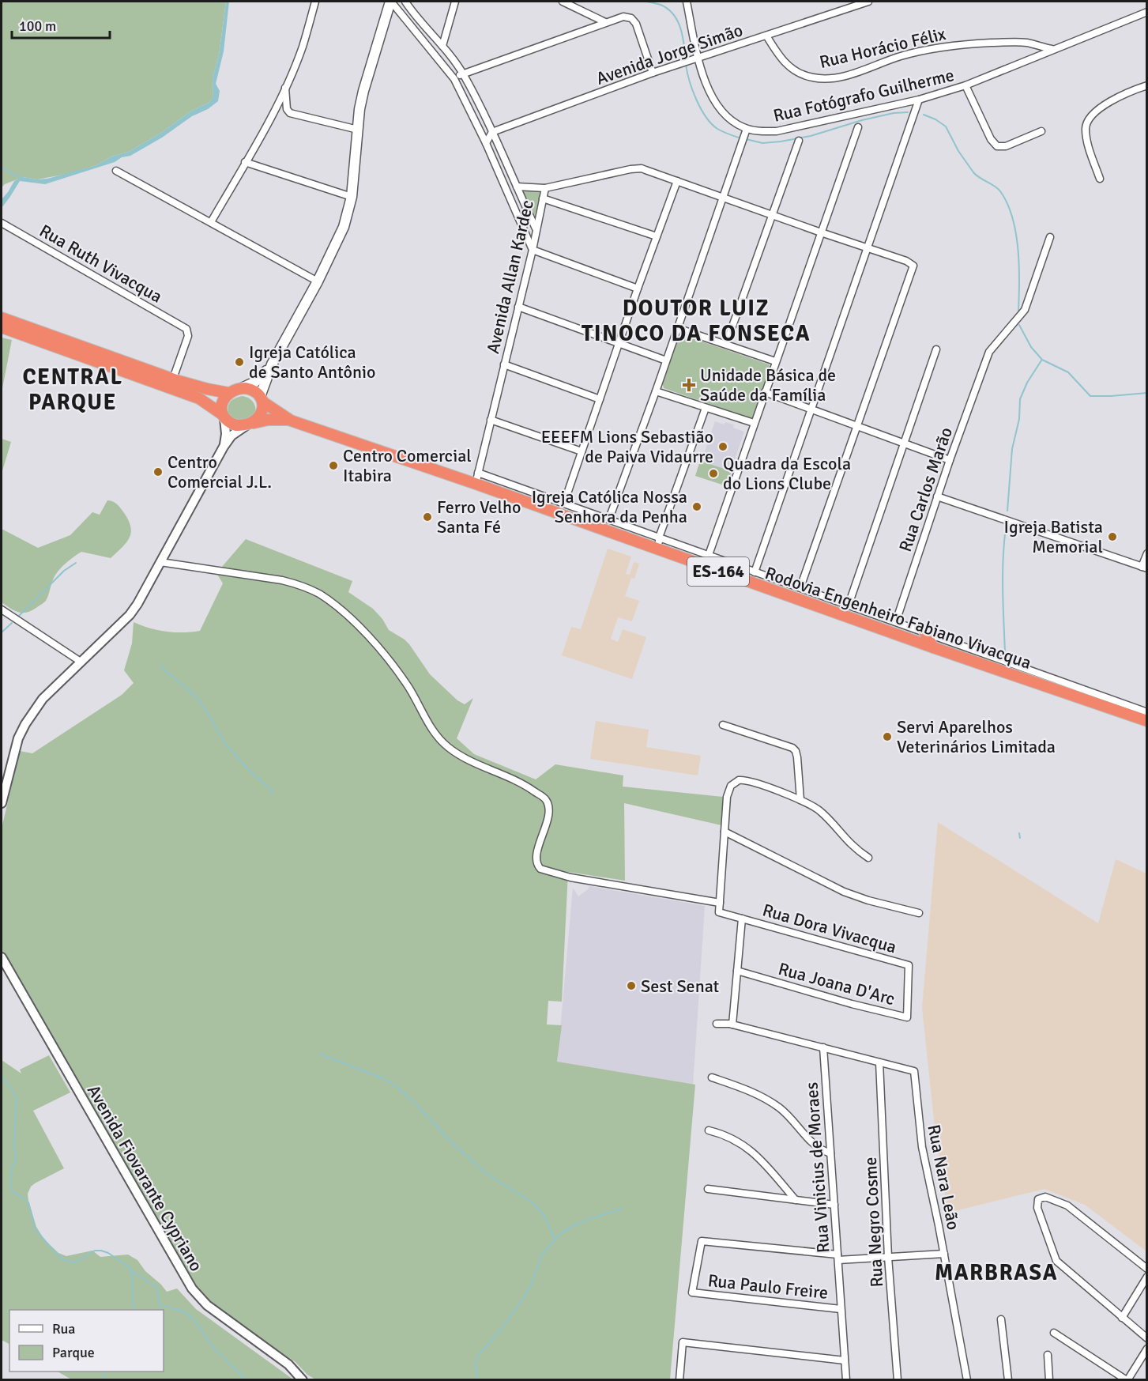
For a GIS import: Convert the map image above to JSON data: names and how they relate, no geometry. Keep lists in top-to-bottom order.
{
  "streets": {
    "highway": ["ES-164", "Rodovia Engenheiro Fabiano Vivacqua"],
    "street": [
      "Rua Horácio Félix",
      "Avenida Jorge Simão",
      "Rua Fotógrafo Guilherme",
      "Rua Ruth Vivacqua",
      "Avenida Allan Kardec",
      "Rua Carlos Marão",
      "Rua Dora Vivacqua",
      "Rua Joana D'Arc",
      "Rua Vinicius de Moraes",
      "Rua Nara Leão",
      "Avenida Fiovarante Cypriano",
      "Rua Negro Cosme",
      "Rua Paulo Freire"
    ]
  },
  "crossings": [
    ["Rua Horácio Félix", "Avenida Jorge Simão"],
    ["Rua Horácio Félix", "Rua Fotógrafo Guilherme"],
    ["Avenida Jorge Simão", "Rua Fotógrafo Guilherme"],
    ["Avenida Allan Kardec", "Rodovia Engenheiro Fabiano Vivacqua"],
    ["Rua Dora Vivacqua", "Rua Joana D'Arc"],
    ["Rua Vinicius de Moraes", "Rua Nara Leão"],
    ["Rua Vinicius de Moraes", "Rua Paulo Freire"],
    ["Rua Nara Leão", "Rua Negro Cosme"]
  ],
  "districts": ["DOUTOR LUIZ TINOCO DA FONSECA", "CENTRAL PARQUE", "MARBRASA"],
  "places": {
    "other": [
      "Igreja Católica de Santo Antônio",
      "EEEFM Lions Sebastião de Paiva Vidaurre",
      "Centro Comercial Itabira",
      "Centro Comercial J.L.",
      "Quadra da Escola do Lions Clube",
      "Igreja Católica Nossa Senhora da Penha",
      "Ferro Velho Santa Fé",
      "Igreja Batista Memorial",
      "Servi Aparelhos Veterinários Limitada",
      "Sest Senat"
    ],
    "health": ["Unidade Básica de Saúde da Família"]
  },
  "legend": ["Rua", "Parque"],
  "scale_bar": "100 m"
}
